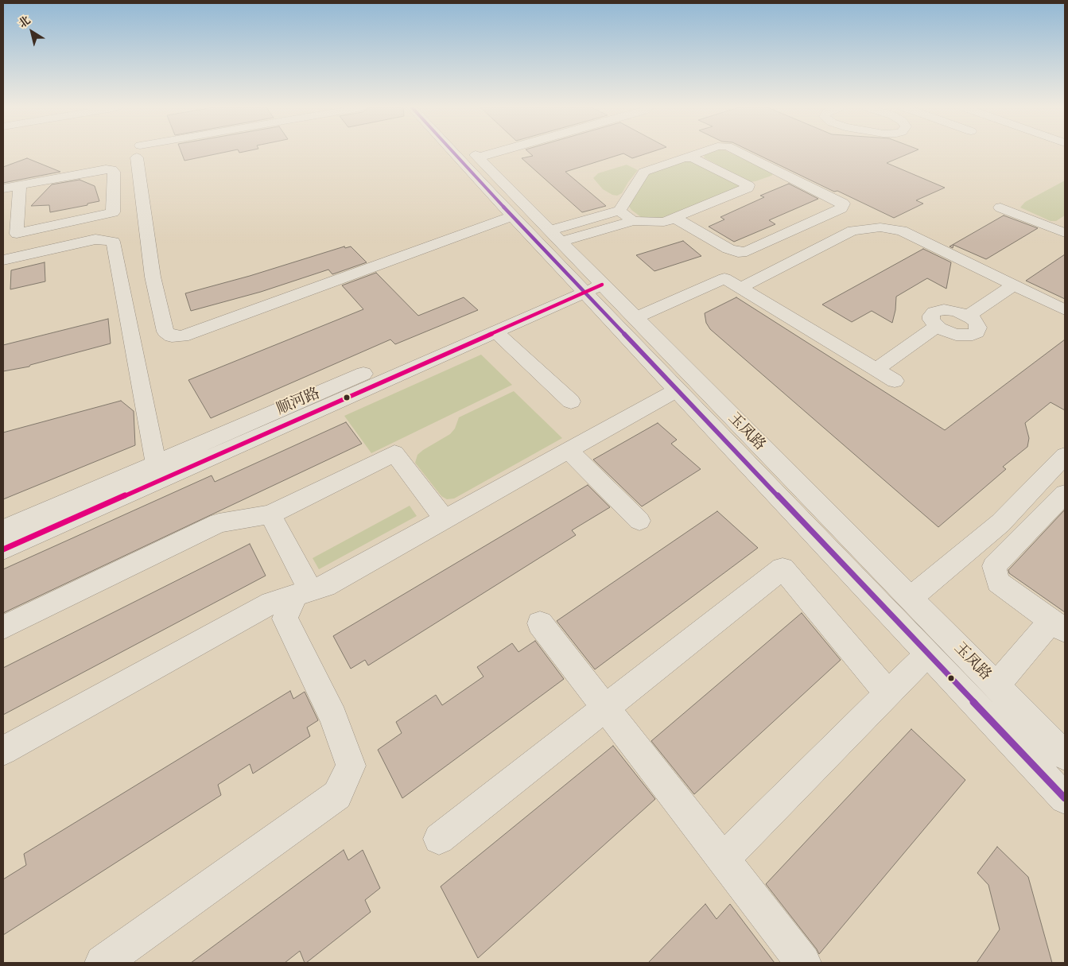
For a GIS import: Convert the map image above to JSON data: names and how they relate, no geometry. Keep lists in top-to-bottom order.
{
  "streets": {
    "street": ["顺河路", "玉凤路"]
  },
  "crossings": [
    ["顺河路", "玉凤路"]
  ],
  "north": "top left"
}
